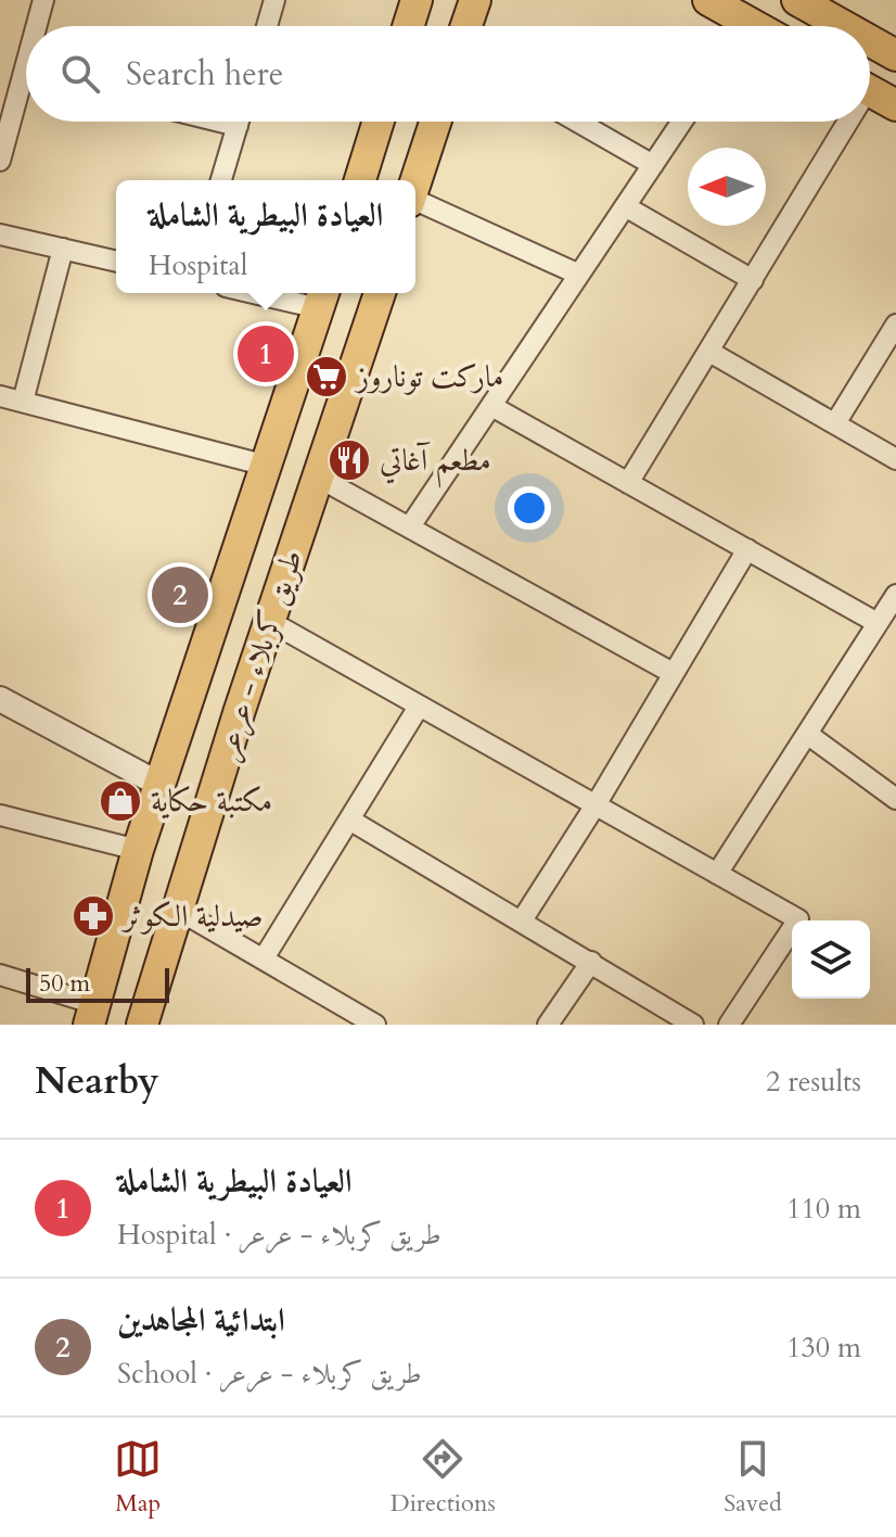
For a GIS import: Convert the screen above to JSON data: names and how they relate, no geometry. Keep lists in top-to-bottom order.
{
  "streets": {
    "main road": ["طريق كربلاء - عرعر"]
  },
  "places": {
    "supermarket": ["ماركت توناروز"],
    "restaurant": ["مطعم آغاتي"],
    "shop": ["مكتبة حكاية"],
    "pharmacy": ["صيدلية الكوثر"]
  },
  "scale_bar": "50 m",
  "north": "left",
  "page": {
    "search": "Search here",
    "popup": ["العيادة البيطرية الشاملة", "Hospital"],
    "pins": ["1", "2"],
    "scale": "50 m",
    "heading": ["Nearby", "2 results"],
    "list": [
      {
        "mark": "1",
        "name": "العيادة البيطرية الشاملة",
        "note": "Hospital · طريق كربلاء - عرعر",
        "value": "110 m"
      },
      {
        "mark": "2",
        "name": "ابتدائية المجاهدين",
        "note": "School · طريق كربلاء - عرعر",
        "value": "130 m"
      }
    ],
    "nav": ["Map", "Directions", "Saved"]
  }
}
